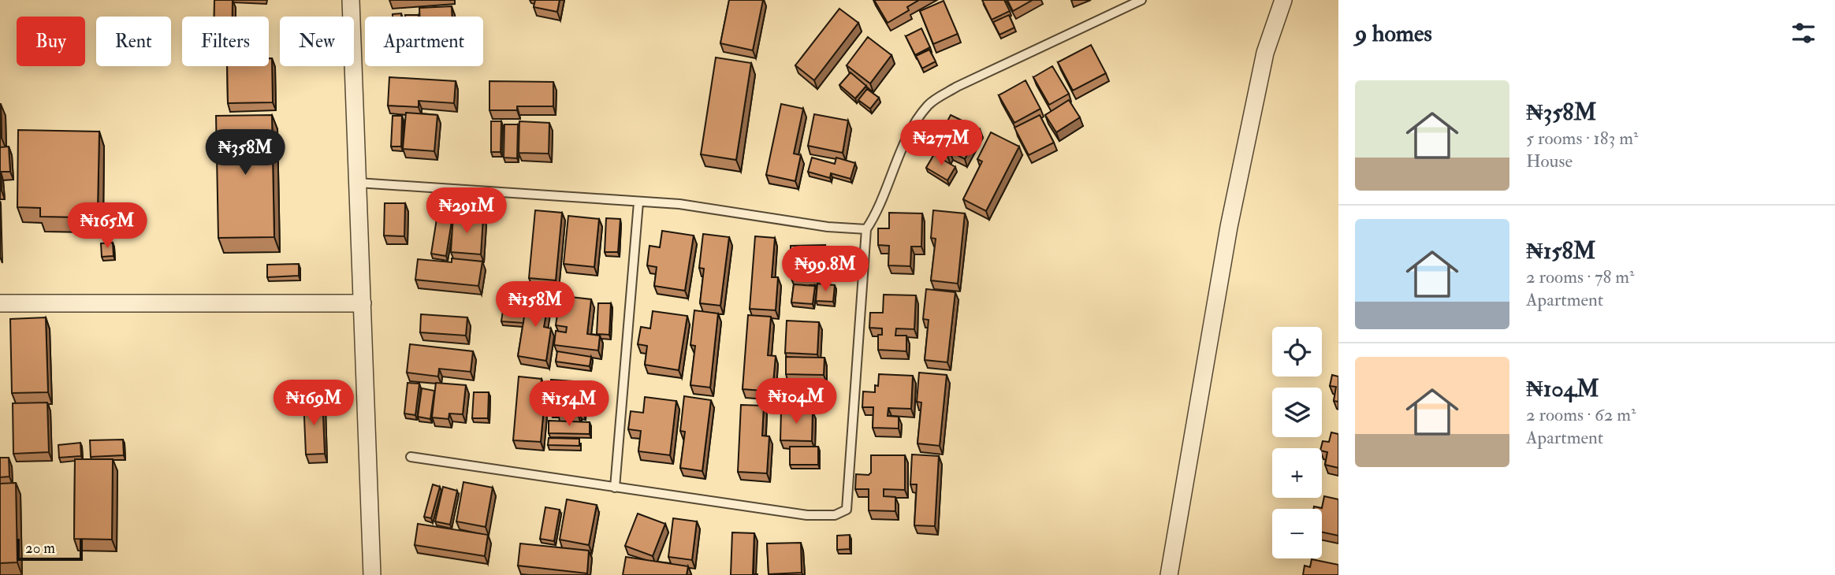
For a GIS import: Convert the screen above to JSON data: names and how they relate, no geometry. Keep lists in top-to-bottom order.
{
  "scale_bar": "20 m",
  "page": {
    "heading": "9 homes",
    "chip": [
      "Buy",
      "Rent",
      "Filters",
      "New",
      "Apartment"
    ],
    "list": [
      {
        "name": "₦358M",
        "note": "5 rooms · 183 m² · House"
      },
      {
        "name": "₦158M",
        "note": "2 rooms · 78 m² · Apartment"
      },
      {
        "name": "₦104M",
        "note": "2 rooms · 62 m² · Apartment"
      }
    ],
    "price": [
      "₦277M",
      "₦358M",
      "₦291M",
      "₦165M",
      "₦99.8M",
      "₦158M",
      "₦104M",
      "₦169M",
      "₦154M"
    ],
    "map_buttons": ["+", "−"],
    "scale": "20 m"
  }
}
